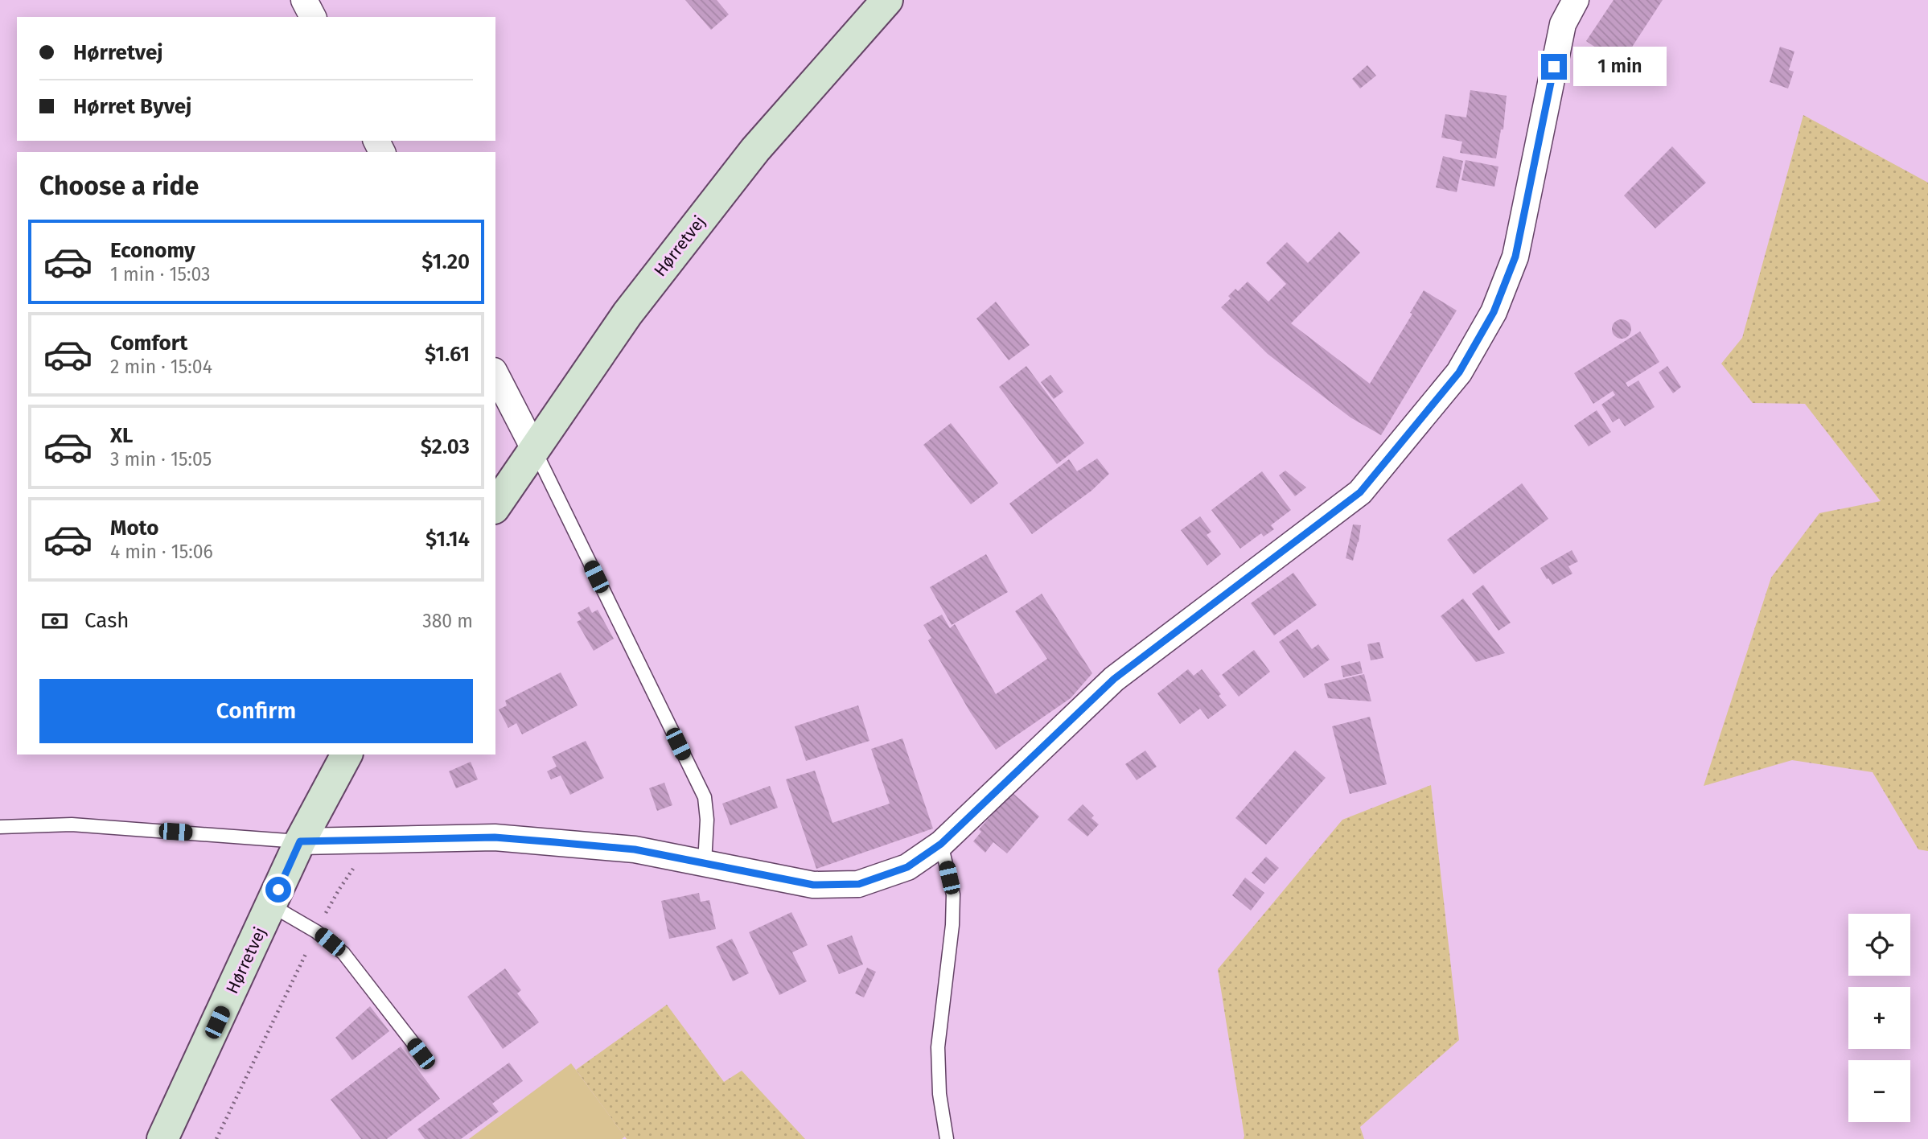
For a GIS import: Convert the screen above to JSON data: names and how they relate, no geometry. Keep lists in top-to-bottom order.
{
  "streets": {
    "street": ["Hørretvej"]
  },
  "page": {
    "banner": ["Hørretvej", "Hørret Byvej"],
    "bubble": "1 min",
    "heading": "Choose a ride",
    "list": [
      {
        "name": "Economy",
        "note": "1 min · 15:03",
        "value": "$1.20"
      },
      {
        "name": "Comfort",
        "note": "2 min · 15:04",
        "value": "$1.61"
      },
      {
        "name": "XL",
        "note": "3 min · 15:05",
        "value": "$2.03"
      },
      {
        "name": "Moto",
        "note": "4 min · 15:06",
        "value": "$1.14"
      }
    ],
    "pay": ["Cash", "380 m"],
    "buttons": "Confirm",
    "map_buttons": ["+", "−"]
  }
}
